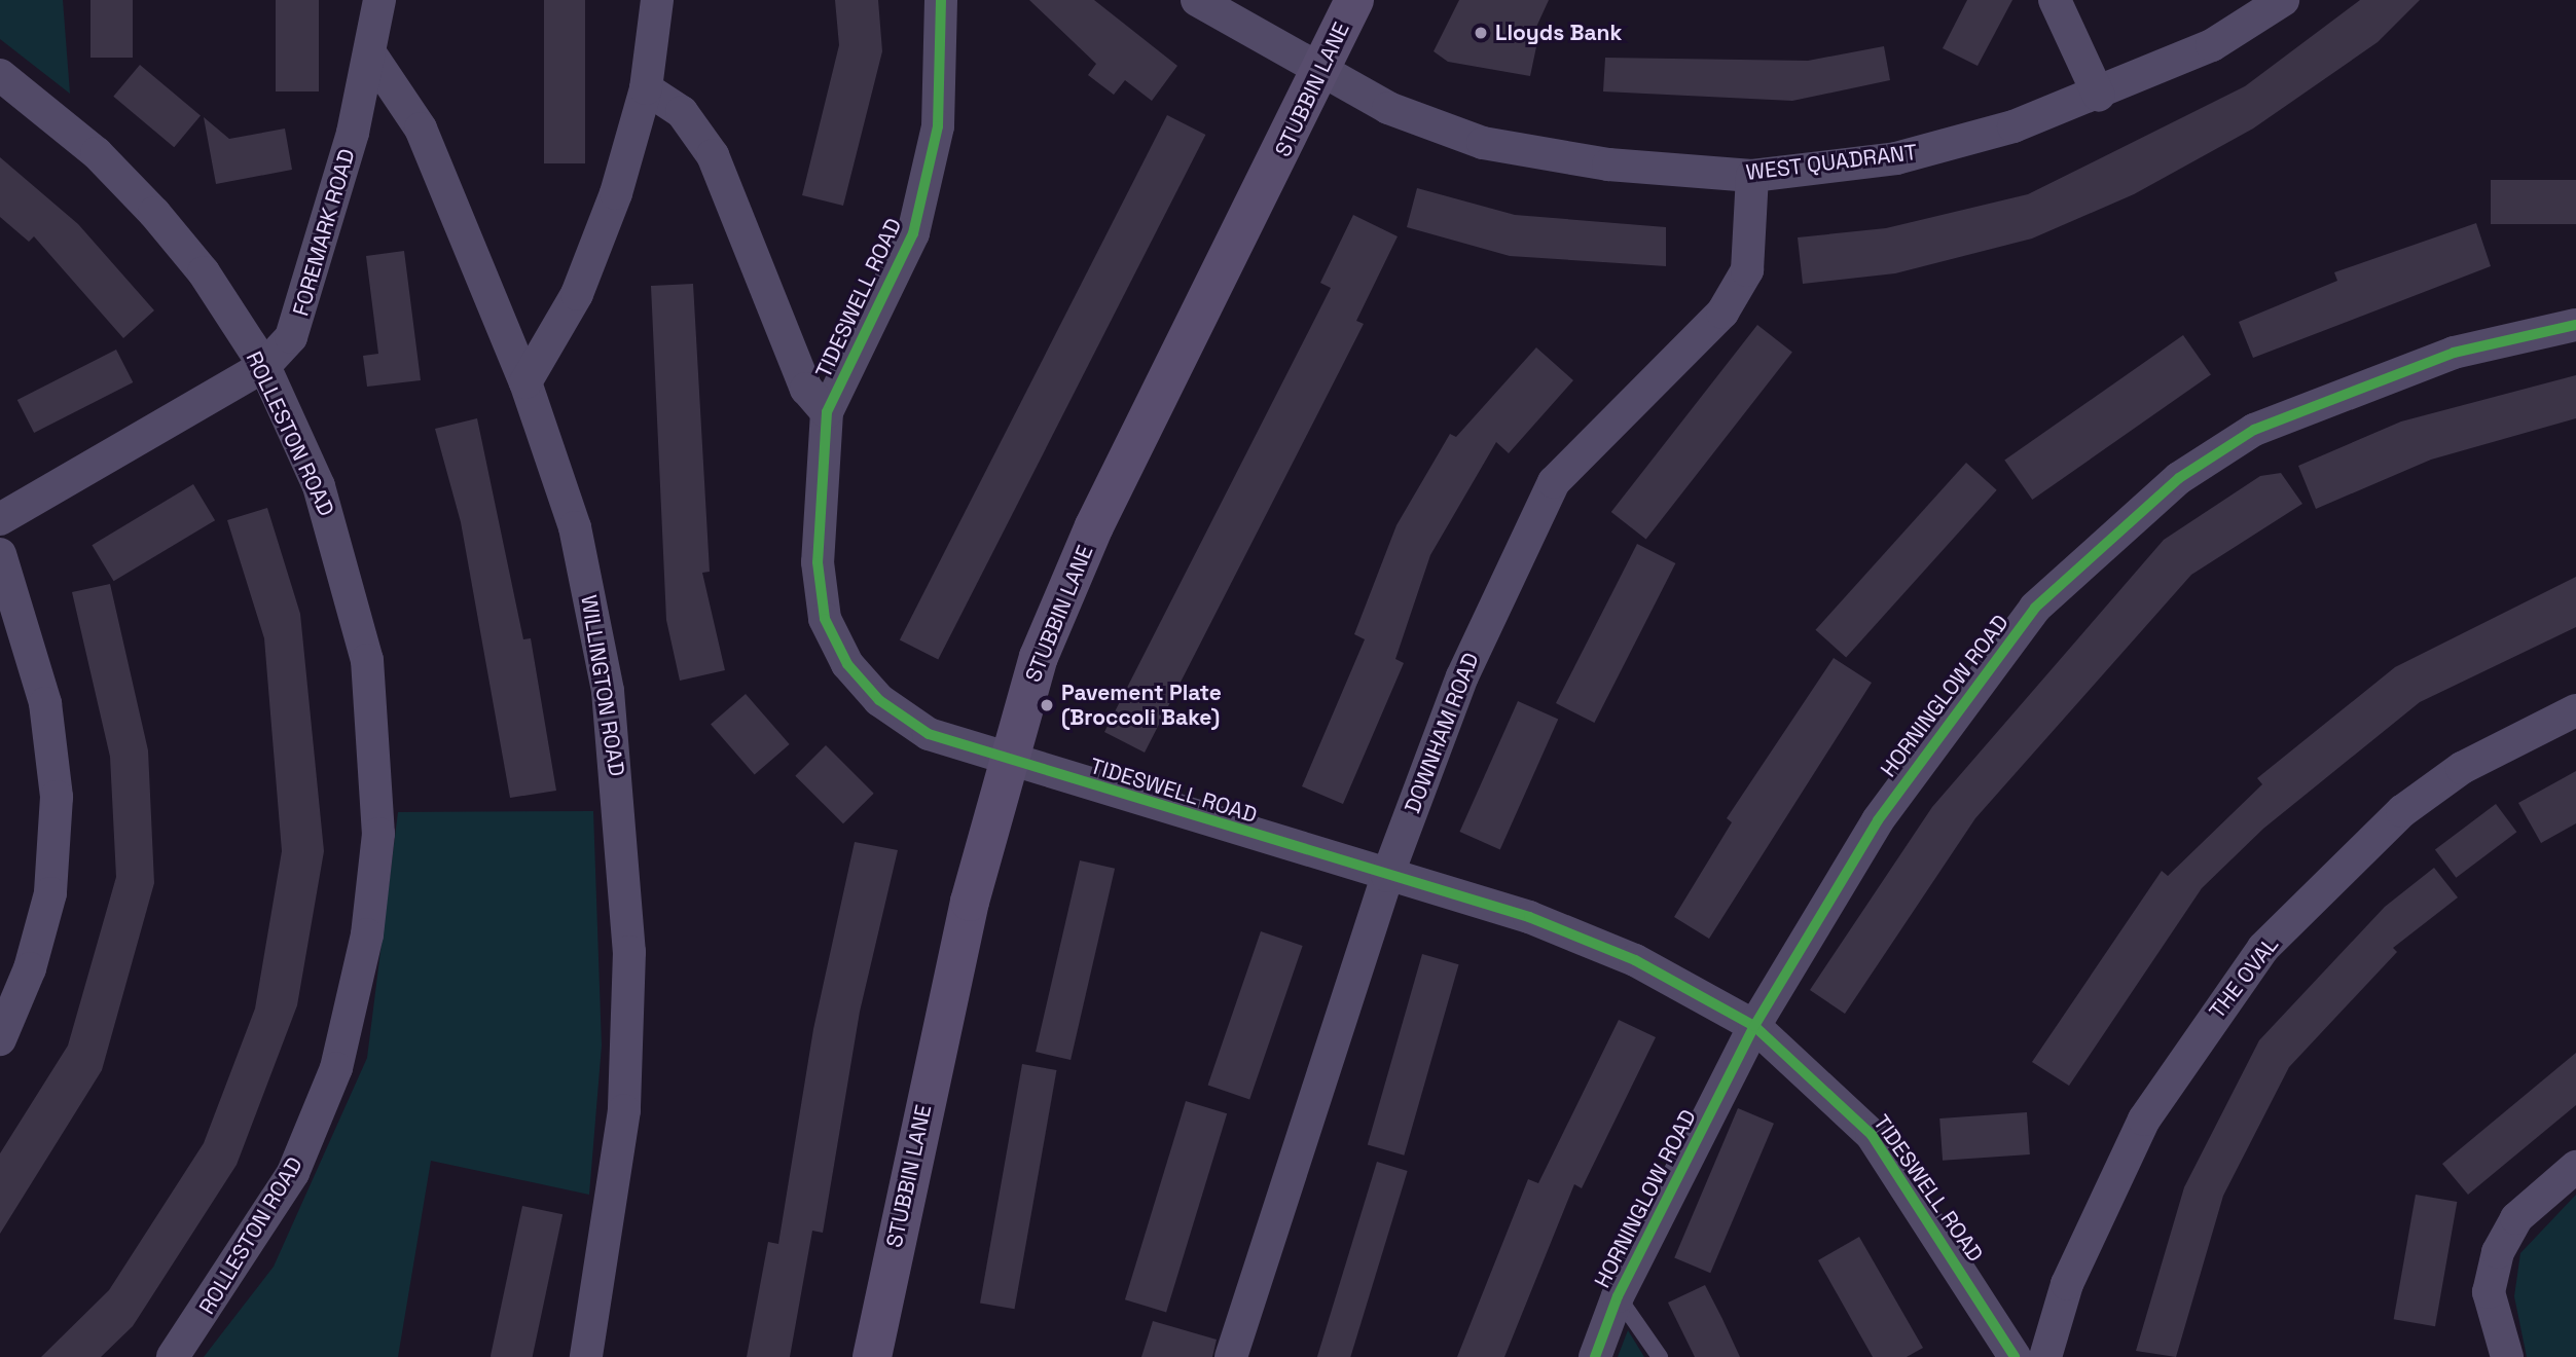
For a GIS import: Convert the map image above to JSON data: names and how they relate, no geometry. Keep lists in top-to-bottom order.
{
  "streets": {
    "main road": ["STUBBIN LANE"],
    "street": [
      "WEST QUADRANT",
      "FOREMARK ROAD",
      "TIDESWELL ROAD",
      "ROLLESTON ROAD",
      "WILLINGTON ROAD",
      "HORNINGLOW ROAD",
      "DOWNHAM ROAD",
      "THE OVAL"
    ]
  },
  "crossings": [
    ["STUBBIN LANE", "WEST QUADRANT"],
    ["STUBBIN LANE", "TIDESWELL ROAD"],
    ["WEST QUADRANT", "DOWNHAM ROAD"],
    ["FOREMARK ROAD", "ROLLESTON ROAD"],
    ["FOREMARK ROAD", "WILLINGTON ROAD"],
    ["TIDESWELL ROAD", "HORNINGLOW ROAD"],
    ["TIDESWELL ROAD", "DOWNHAM ROAD"]
  ],
  "places": ["Lloyds Bank", "Pavement Plate (Broccoli Bake)"]
}
